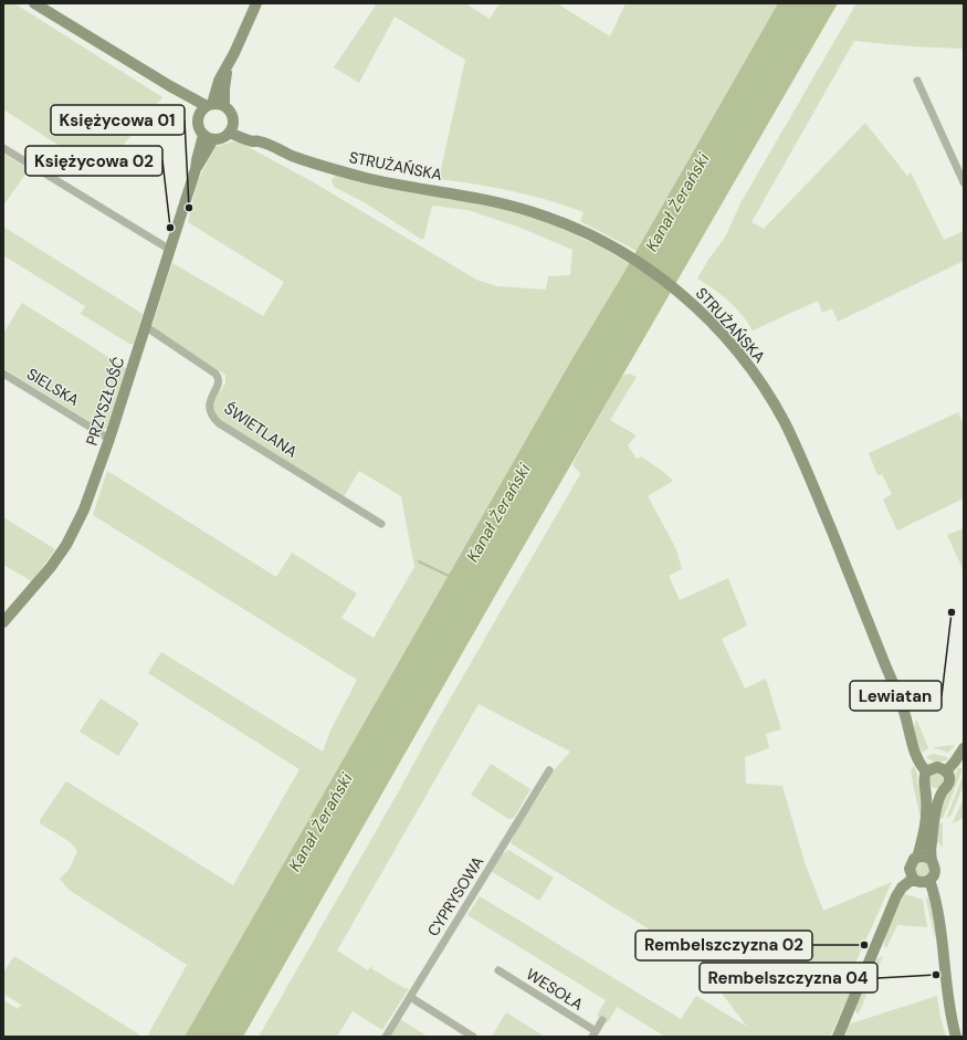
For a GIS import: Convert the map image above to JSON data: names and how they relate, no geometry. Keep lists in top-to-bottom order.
{
  "streets": {
    "main road": ["STRUŻAŃSKA", "PRZYSZŁOŚĆ"],
    "street": [
      "SIELSKA",
      "ŚWIETLANA",
      "CYPRYSOWA",
      "WESOŁA"
    ]
  },
  "crossings": [
    ["STRUŻAŃSKA", "PRZYSZŁOŚĆ"],
    ["SIELSKA", "PRZYSZŁOŚĆ"],
    ["PRZYSZŁOŚĆ", "ŚWIETLANA"]
  ],
  "water": ["Kanał Żerański"],
  "places": [
    "Księżycowa 01",
    "Księżycowa 02",
    "Lewiatan",
    "Rembelszczyzna 02",
    "Rembelszczyzna 04"
  ]
}
